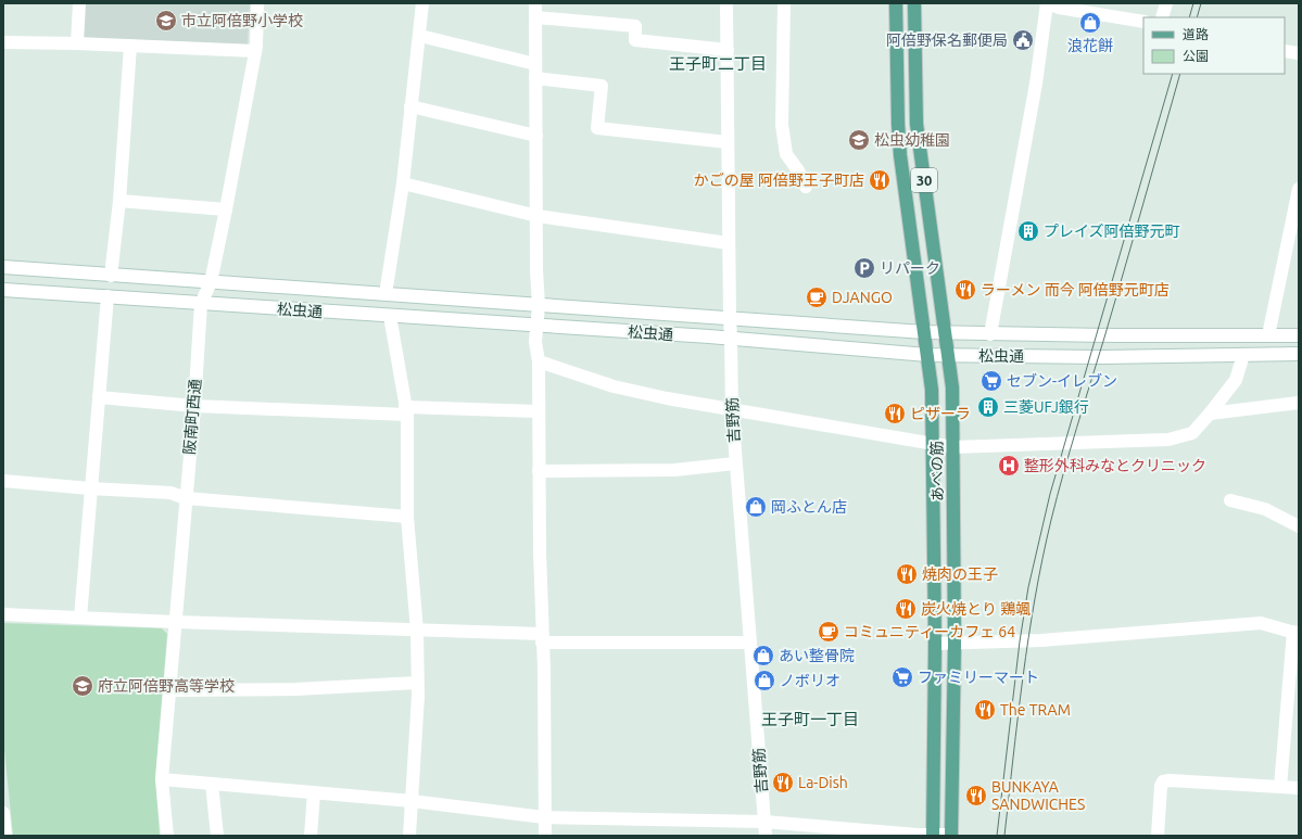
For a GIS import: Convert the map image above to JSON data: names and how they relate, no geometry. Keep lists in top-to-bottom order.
{
  "streets": {
    "main road": ["30", "あべの筋"],
    "street": ["松虫通", "阪南町西通", "吉野筋"]
  },
  "crossings": [
    ["松虫通", "阪南町西通"],
    ["松虫通", "吉野筋"],
    ["松虫通", "あべの筋"]
  ],
  "districts": ["王子町二丁目", "王子町一丁目"],
  "places": {
    "school or university": ["市立阿倍野小学校", "松虫幼稚園", "府立阿倍野高等学校"],
    "shop": [
      "浪花餅",
      "岡ふとん店",
      "あい整骨院",
      "ノボリオ"
    ],
    "public building": ["阿倍野保名郵便局"],
    "restaurant": [
      "かごの屋 阿倍野王子町店",
      "ラーメン 而今 阿倍野元町店",
      "ピザーラ",
      "焼肉の王子",
      "炭火焼とり 鶏颯",
      "The TRAM",
      "La-Dish",
      "BUNKAYA SANDWICHES"
    ],
    "building": ["プレイズ阿倍野元町", "三菱UFJ銀行"],
    "parking": ["リパーク"],
    "cafe": ["DJANGO", "コミュニティーカフェ 64"],
    "supermarket": ["セブン-イレブン", "ファミリーマート"],
    "hospital": ["整形外科みなとクリニック"]
  },
  "legend": ["道路", "公園"]
}
